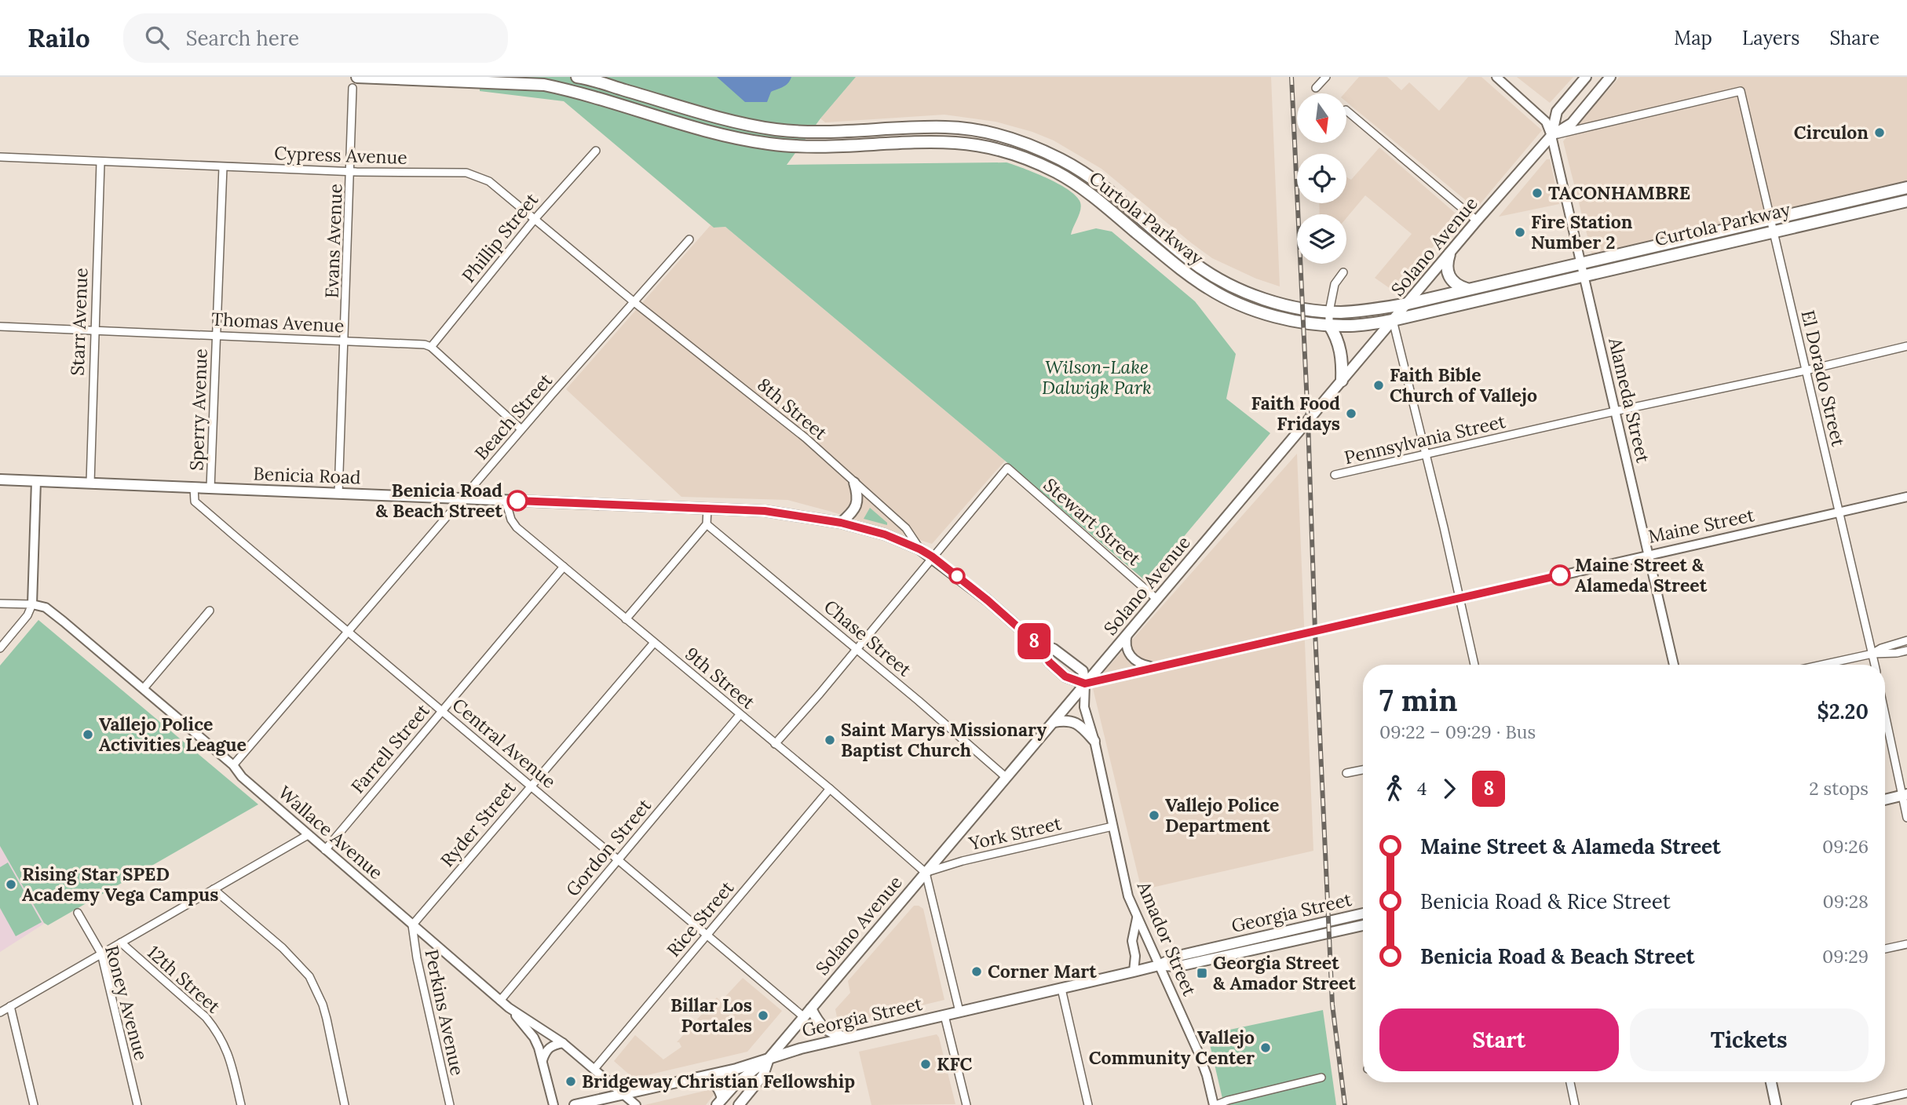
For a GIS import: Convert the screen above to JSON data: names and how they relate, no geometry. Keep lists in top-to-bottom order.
{
  "streets": {
    "main road": [
      "Curtola Parkway",
      "Solano Avenue",
      "Benicia Road",
      "Georgia Street"
    ],
    "street": [
      "Cypress Avenue",
      "Phillip Street",
      "Evans Avenue",
      "Starr Avenue",
      "Thomas Avenue",
      "El Dorado Street",
      "Alameda Street",
      "8th Street",
      "Sperry Avenue",
      "Beach Street",
      "Pennsylvania Street",
      "Stewart Street",
      "Maine Street",
      "Chase Street",
      "9th Street",
      "Central Avenue",
      "Farrell Street",
      "Ryder Street",
      "Wallace Avenue",
      "York Street",
      "Gordon Street",
      "Rice Street",
      "Amador Street",
      "12th Street",
      "Roney Avenue",
      "Perkins Avenue"
    ]
  },
  "crossings": [
    ["Cypress Avenue", "Phillip Street"],
    ["Cypress Avenue", "Evans Avenue"],
    ["Cypress Avenue", "Starr Avenue"],
    ["Cypress Avenue", "8th Street"],
    ["Cypress Avenue", "Sperry Avenue"],
    ["Cypress Avenue", "Beach Street"],
    ["Curtola Parkway", "Evans Avenue"],
    ["Curtola Parkway", "Solano Avenue"],
    ["Curtola Parkway", "El Dorado Street"],
    ["Curtola Parkway", "Alameda Street"],
    ["Phillip Street", "Thomas Avenue"],
    ["Evans Avenue", "Thomas Avenue"],
    ["Evans Avenue", "Benicia Road"],
    ["Solano Avenue", "El Dorado Street"],
    ["Solano Avenue", "Alameda Street"],
    ["Solano Avenue", "Benicia Road"],
    ["Solano Avenue", "Stewart Street"],
    ["Solano Avenue", "Maine Street"],
    ["Solano Avenue", "Chase Street"],
    ["Solano Avenue", "9th Street"],
    ["Solano Avenue", "Central Avenue"],
    ["Solano Avenue", "York Street"],
    ["Solano Avenue", "Georgia Street"],
    ["Solano Avenue", "Amador Street"],
    ["Starr Avenue", "Thomas Avenue"],
    ["Starr Avenue", "Benicia Road"],
    ["Thomas Avenue", "Sperry Avenue"],
    ["El Dorado Street", "Alameda Street"],
    ["El Dorado Street", "Pennsylvania Street"],
    ["El Dorado Street", "Maine Street"],
    ["Alameda Street", "Pennsylvania Street"],
    ["Alameda Street", "Maine Street"],
    ["8th Street", "Beach Street"],
    ["8th Street", "Benicia Road"],
    ["Sperry Avenue", "Benicia Road"],
    ["Beach Street", "Benicia Road"],
    ["Beach Street", "Central Avenue"],
    ["Beach Street", "Wallace Avenue"],
    ["Benicia Road", "Stewart Street"],
    ["Benicia Road", "Maine Street"],
    ["Benicia Road", "9th Street"],
    ["Benicia Road", "Central Avenue"],
    ["Benicia Road", "Amador Street"],
    ["Maine Street", "Amador Street"],
    ["9th Street", "Farrell Street"],
    ["9th Street", "Ryder Street"],
    ["9th Street", "York Street"],
    ["9th Street", "Gordon Street"],
    ["9th Street", "Rice Street"],
    ["Central Avenue", "Farrell Street"],
    ["Central Avenue", "Ryder Street"],
    ["Central Avenue", "Gordon Street"],
    ["Central Avenue", "Rice Street"],
    ["Farrell Street", "Wallace Avenue"],
    ["Ryder Street", "Wallace Avenue"],
    ["Ryder Street", "Perkins Avenue"],
    ["Wallace Avenue", "Gordon Street"],
    ["Wallace Avenue", "Georgia Street"],
    ["Wallace Avenue", "Rice Street"],
    ["Wallace Avenue", "Perkins Avenue"],
    ["York Street", "Amador Street"],
    ["Georgia Street", "Amador Street"]
  ],
  "parks": ["Wilson-Lake Dalwigk Park"],
  "places": {
    "other": [
      "Circulon",
      "TACONHAMBRE",
      "Fire Station Number 2",
      "Faith Bible Church of Vallejo",
      "Faith Food Fridays",
      "Benicia Road & Beach Street",
      "Maine Street & Alameda Street",
      "Vallejo Police Activities League",
      "Saint Marys Missionary Baptist Church",
      "Vallejo Police Department",
      "Rising Star SPED Academy Vega Campus",
      "Corner Mart",
      "Billar Los Portales",
      "Vallejo Community Center",
      "KFC",
      "Bridgeway Christian Fellowship"
    ],
    "transit": ["Georgia Street & Amador Street"]
  },
  "lines": ["bus line 8"],
  "north": "bottom",
  "page": {
    "header": "Railo",
    "search": "Search here",
    "nav": ["Map", "Layers", "Share"],
    "on_map": "8",
    "heading": ["7 min", "09:22 – 09:29 · Bus", "$2.20"],
    "legs": ["4", "8", "2 stops"],
    "list": [
      {
        "name": "Maine Street & Alameda Street",
        "value": "09:26"
      },
      {
        "name": "Benicia Road & Rice Street",
        "value": "09:28"
      },
      {
        "name": "Benicia Road & Beach Street",
        "value": "09:29"
      }
    ],
    "buttons": ["Start", "Tickets"]
  }
}
